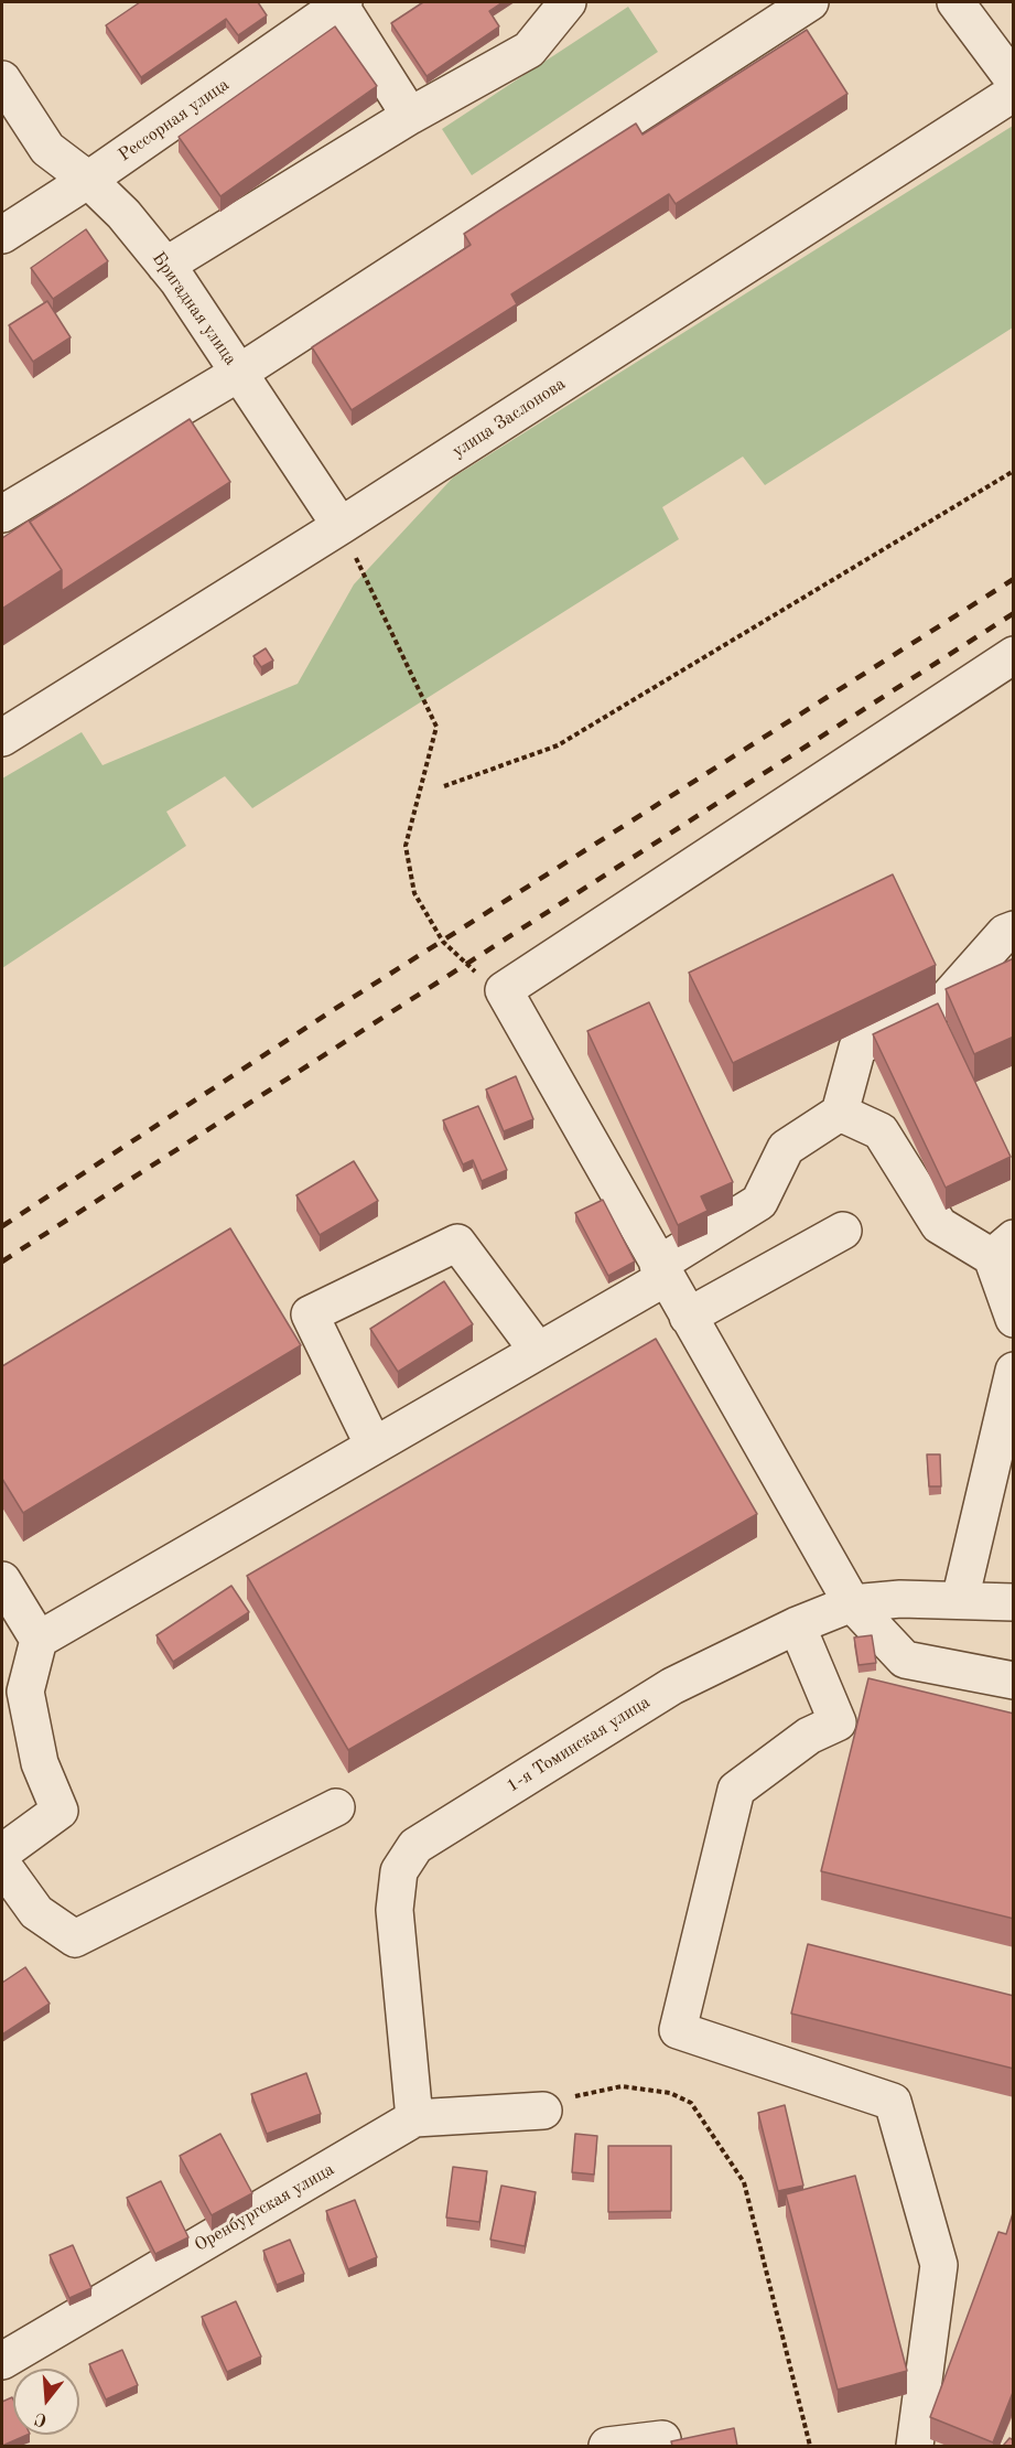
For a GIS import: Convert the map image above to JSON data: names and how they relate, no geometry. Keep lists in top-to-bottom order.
{
  "streets": {
    "street": [
      "Рессорная улица",
      "Бригадная улица",
      "улица Заслонова",
      "1-я Томинская улица",
      "Оренбургская улица"
    ]
  },
  "crossings": [
    ["Рессорная улица", "Бригадная улица"],
    ["Бригадная улица", "улица Заслонова"],
    ["1-я Томинская улица", "Оренбургская улица"]
  ],
  "north": "bottom"
}
